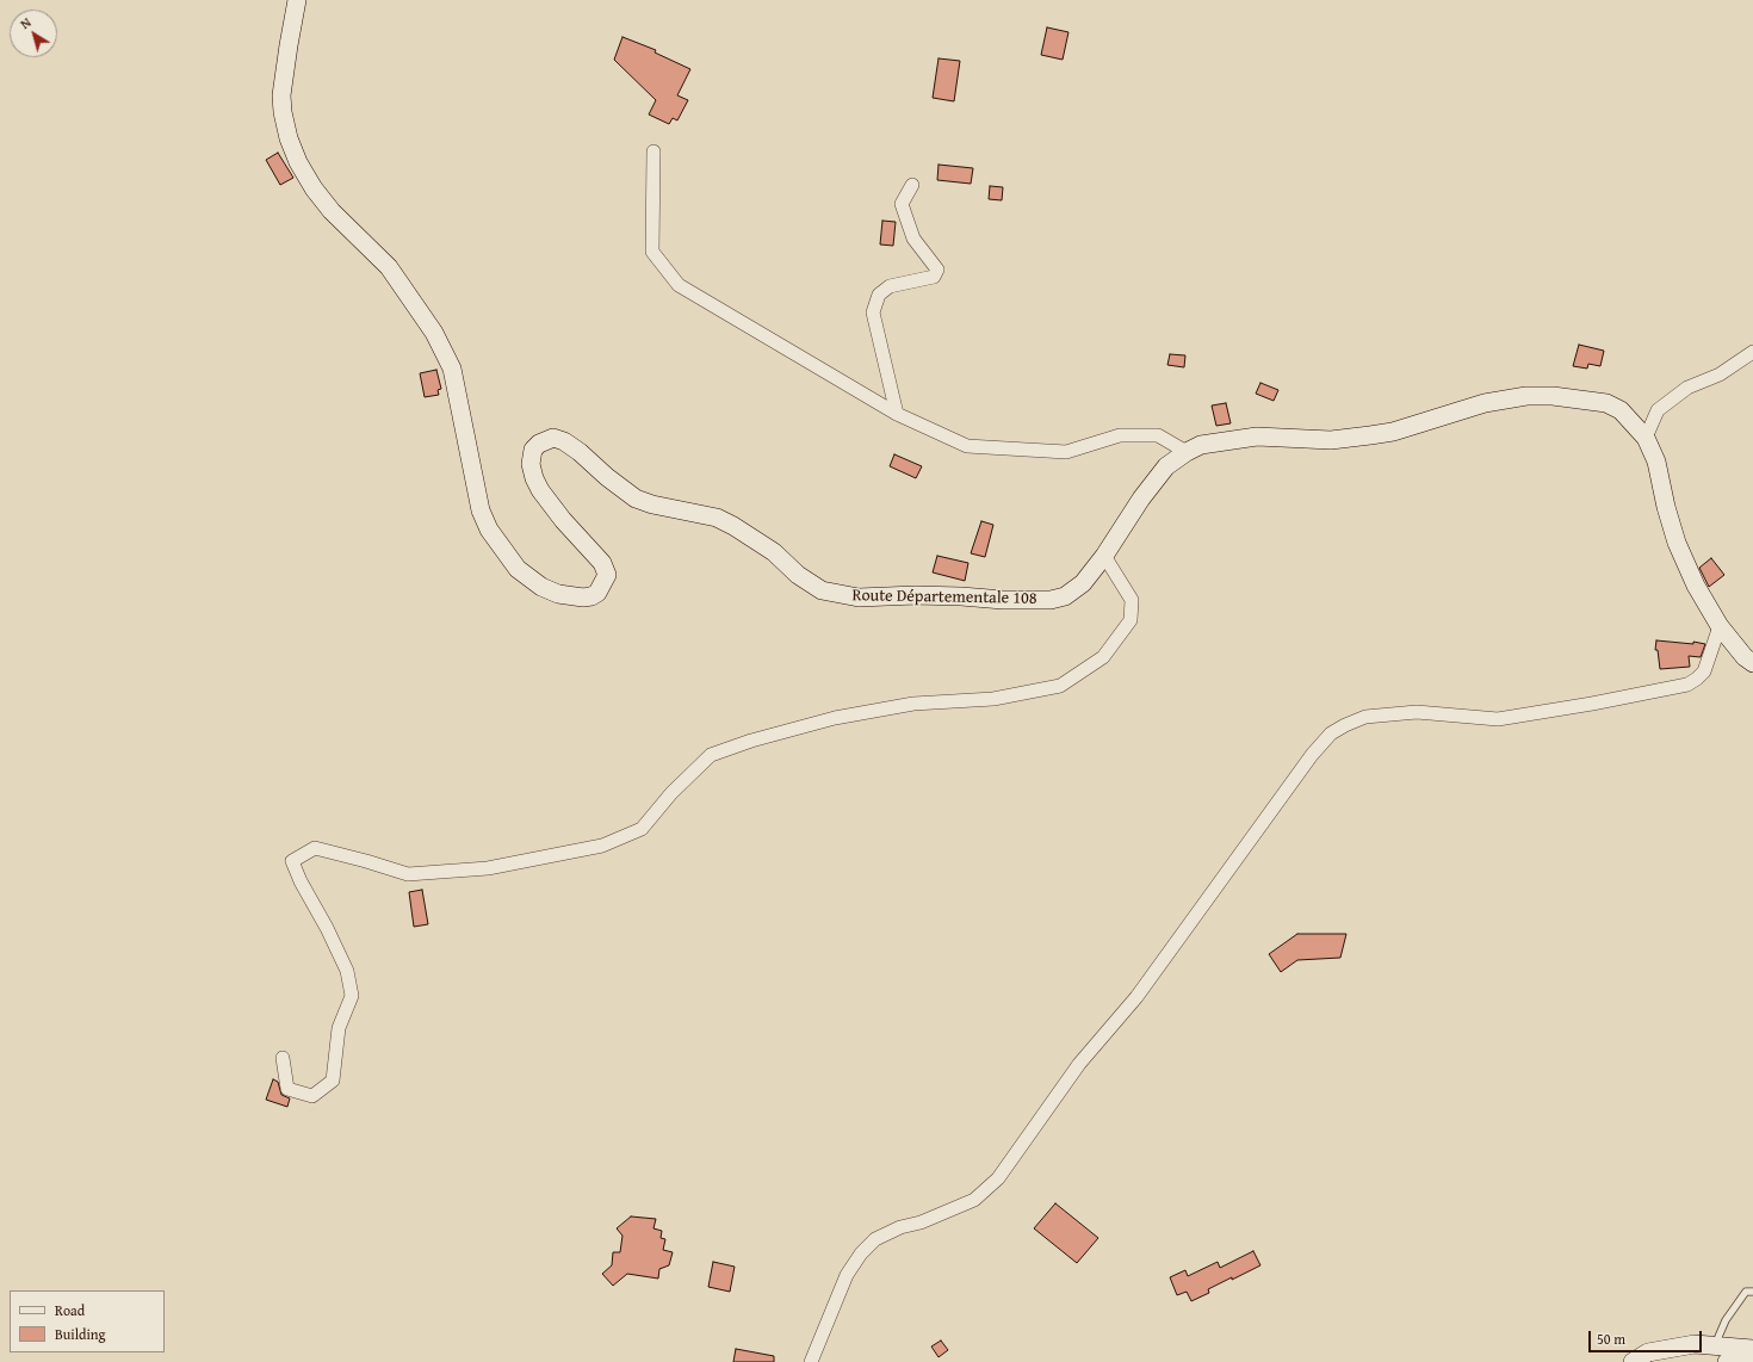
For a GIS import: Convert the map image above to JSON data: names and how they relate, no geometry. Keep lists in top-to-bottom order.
{
  "streets": {
    "main road": ["Route Départementale 108"]
  },
  "legend": ["Road", "Building"],
  "scale_bar": "50 m",
  "north": "top left"
}
